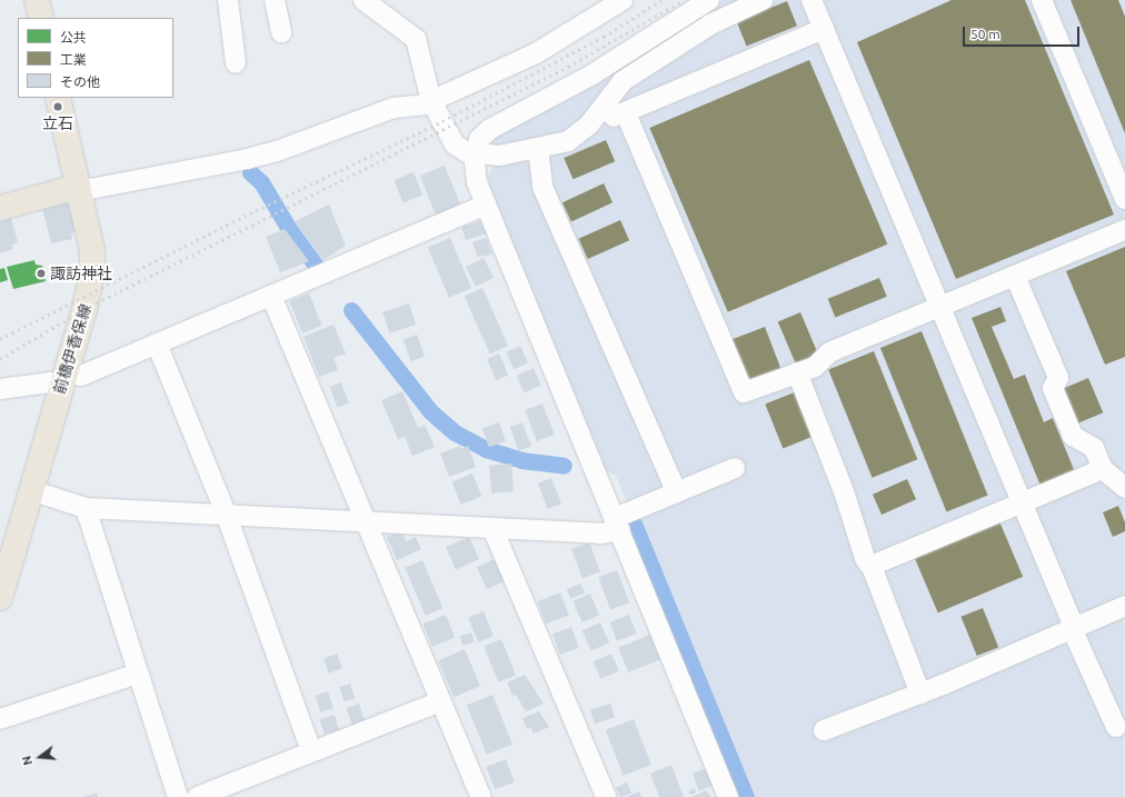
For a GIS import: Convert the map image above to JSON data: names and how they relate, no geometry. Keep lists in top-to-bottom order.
{
  "streets": {
    "main road": ["前橋伊香保線"]
  },
  "places": ["立石", "諏訪神社"],
  "legend": ["公共", "工業", "その他"],
  "scale_bar": "50 m",
  "north": "left"
}
